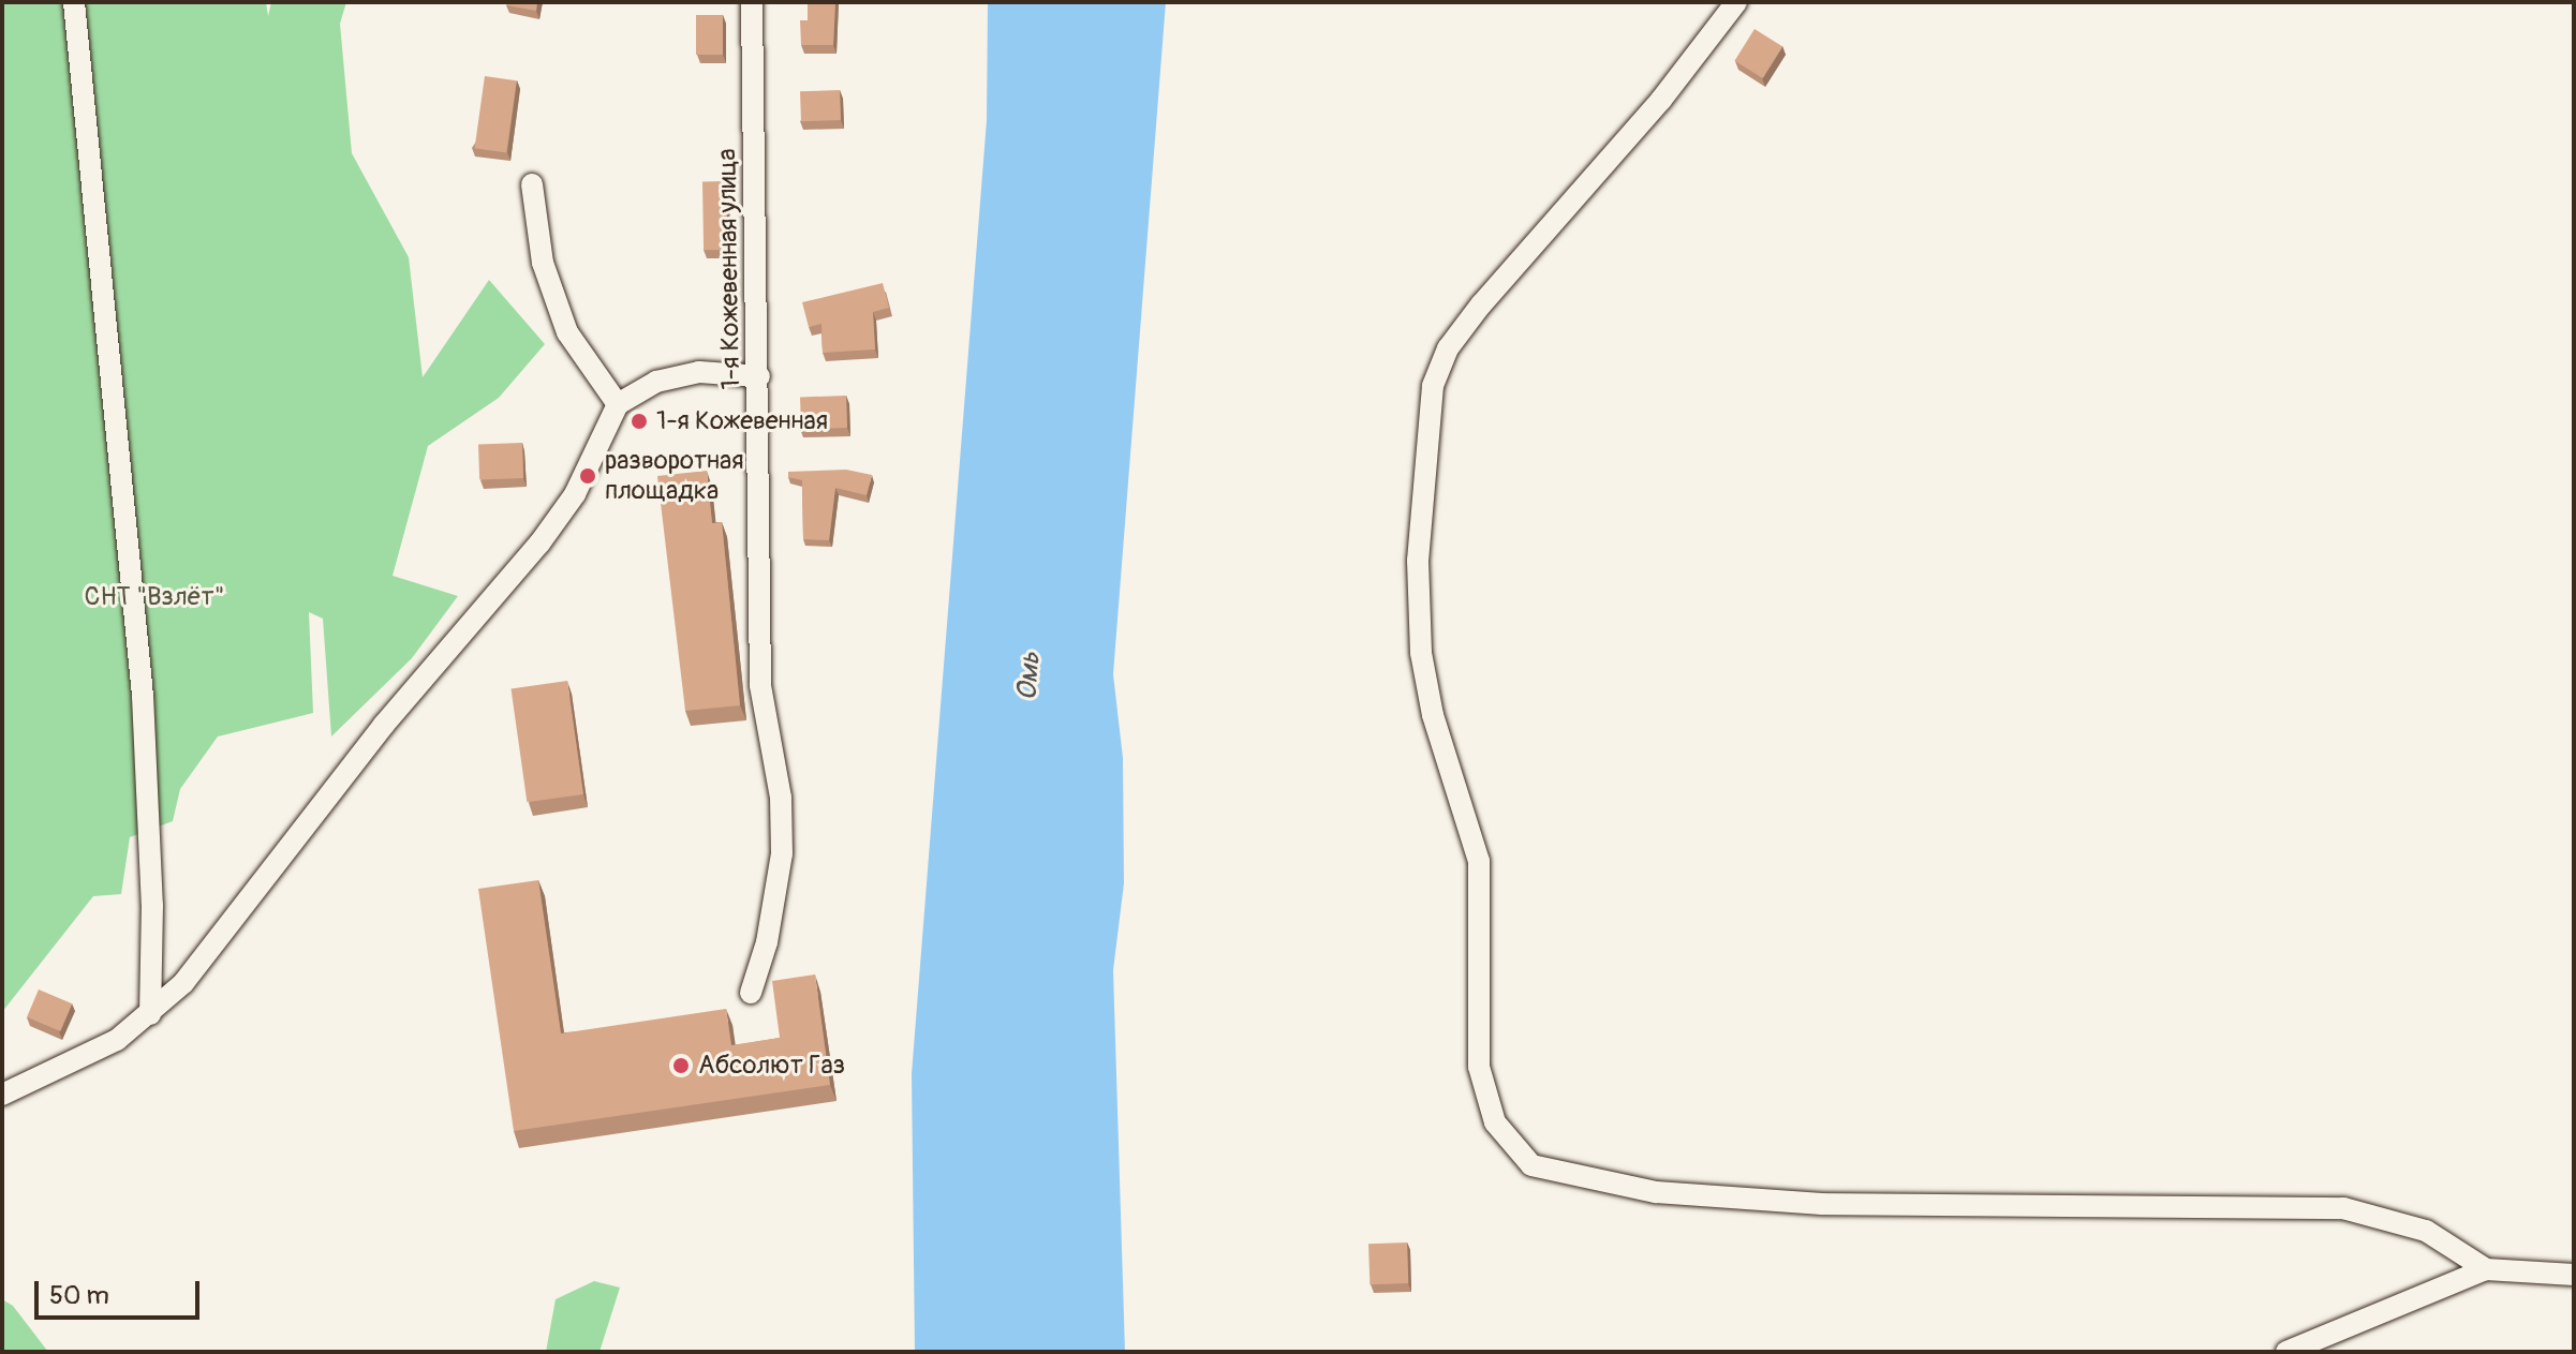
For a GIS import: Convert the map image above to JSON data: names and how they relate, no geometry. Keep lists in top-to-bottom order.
{
  "streets": {
    "street": ["1-я Кожевенная улица"]
  },
  "water": ["Омь"],
  "parks": ["СНТ \"Взлёт\""],
  "places": ["1-я Кожевенная", "разворотная площадка", "Абсолют Газ"],
  "scale_bar": "50 m"
}
